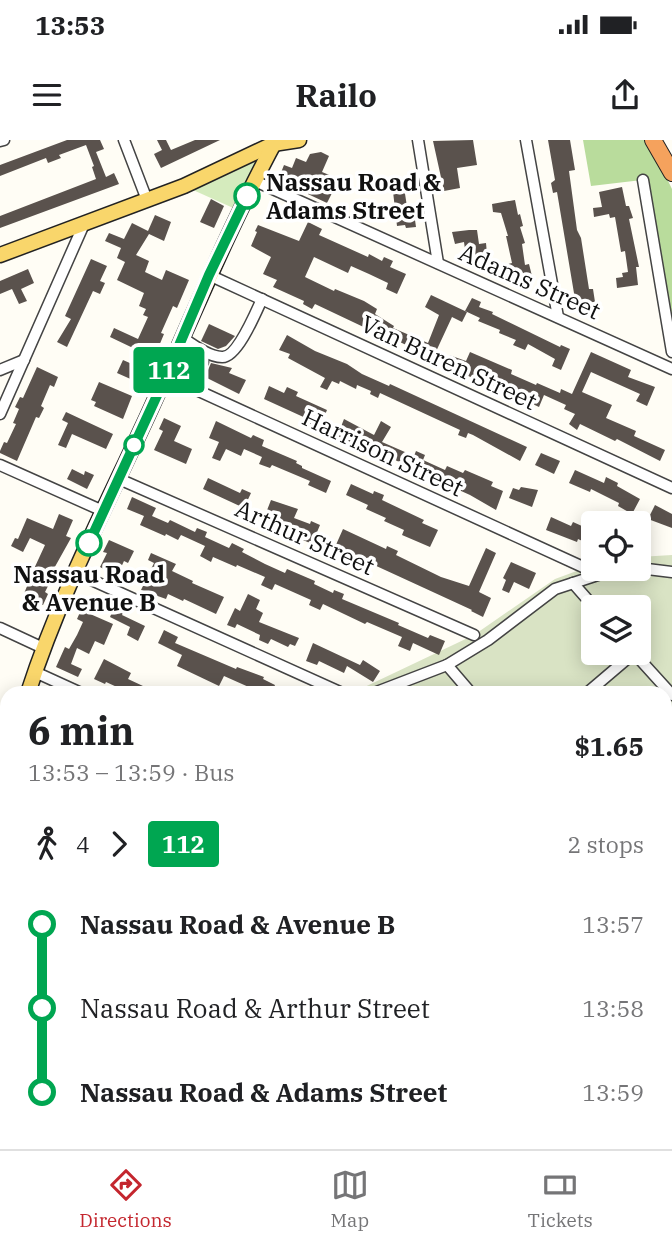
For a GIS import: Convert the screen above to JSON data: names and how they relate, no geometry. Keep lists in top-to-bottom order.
{
  "streets": {
    "street": [
      "Adams Street",
      "Van Buren Street",
      "Harrison Street",
      "Arthur Street"
    ]
  },
  "places": ["Nassau Road & Adams Street", "Nassau Road & Avenue B"],
  "lines": ["bus line 112"],
  "page": {
    "status": "13:53",
    "header": "Railo",
    "on_map": "112",
    "heading": ["6 min", "13:53 – 13:59 · Bus", "$1.65"],
    "legs": ["4", "112", "2 stops"],
    "list": [
      {
        "name": "Nassau Road & Avenue B",
        "value": "13:57"
      },
      {
        "name": "Nassau Road & Arthur Street",
        "value": "13:58"
      },
      {
        "name": "Nassau Road & Adams Street",
        "value": "13:59"
      }
    ],
    "tabs": ["Directions", "Map", "Tickets"]
  }
}
